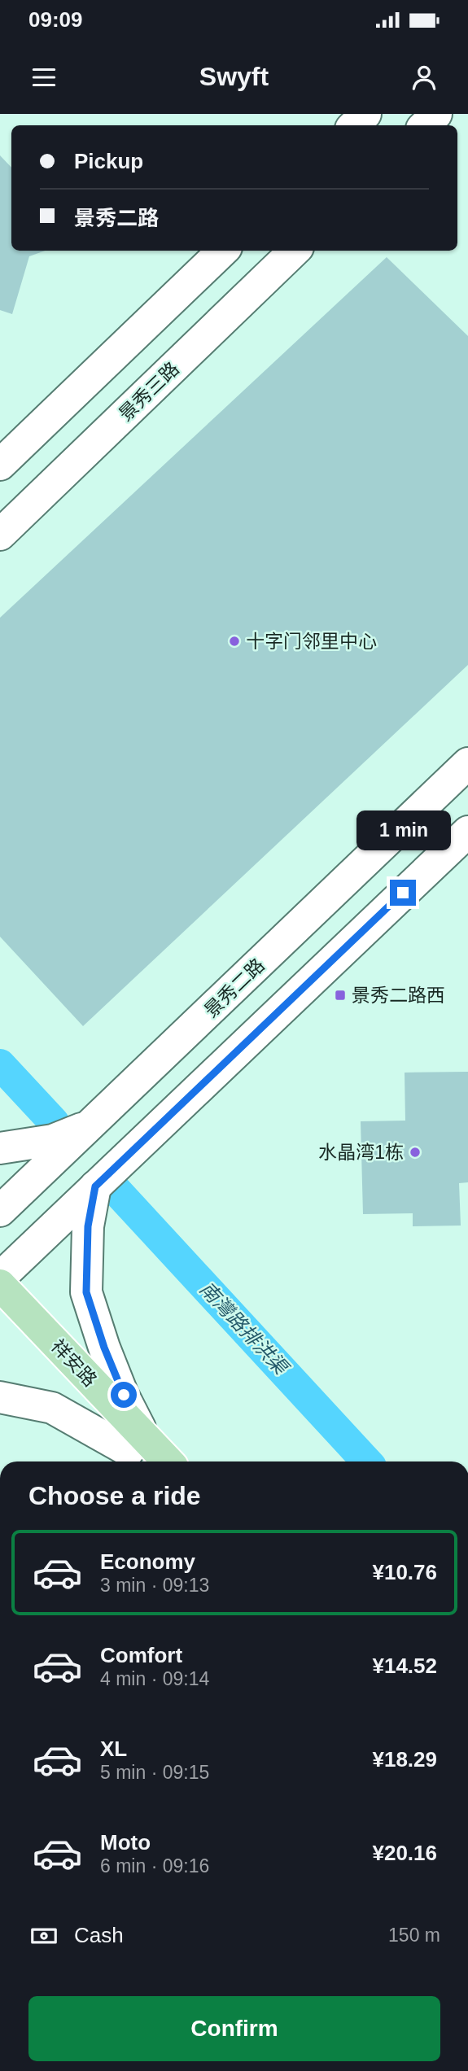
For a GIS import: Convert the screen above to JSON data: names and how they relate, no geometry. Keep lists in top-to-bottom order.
{
  "streets": {
    "main road": ["祥安路"],
    "street": ["景秀三路", "景秀二路"]
  },
  "water": ["南灣路排洪渠"],
  "places": {
    "other": ["十字门邻里中心", "水晶湾1栋"],
    "transit": ["景秀二路西"]
  },
  "page": {
    "status": "09:09",
    "header": "Swyft",
    "banner": ["Pickup", "景秀二路"],
    "bubble": "1 min",
    "heading": "Choose a ride",
    "list": [
      {
        "name": "Economy",
        "note": "3 min · 09:13",
        "value": "¥10.76"
      },
      {
        "name": "Comfort",
        "note": "4 min · 09:14",
        "value": "¥14.52"
      },
      {
        "name": "XL",
        "note": "5 min · 09:15",
        "value": "¥18.29"
      },
      {
        "name": "Moto",
        "note": "6 min · 09:16",
        "value": "¥20.16"
      }
    ],
    "pay": ["Cash", "150 m"],
    "buttons": "Confirm"
  }
}
